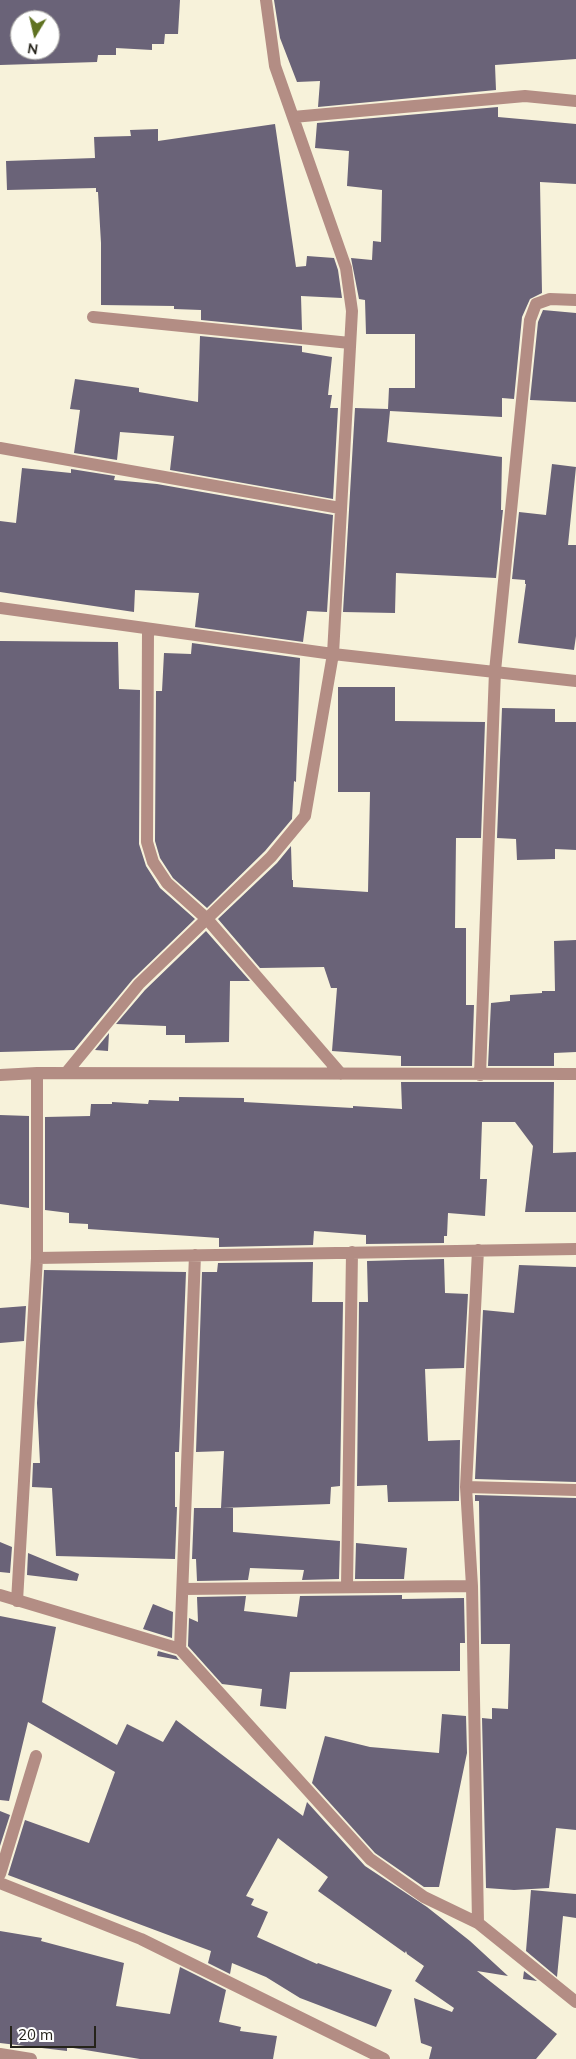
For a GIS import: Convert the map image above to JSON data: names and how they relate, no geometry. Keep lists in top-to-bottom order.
{
  "scale_bar": "20 m",
  "north": "bottom"
}
